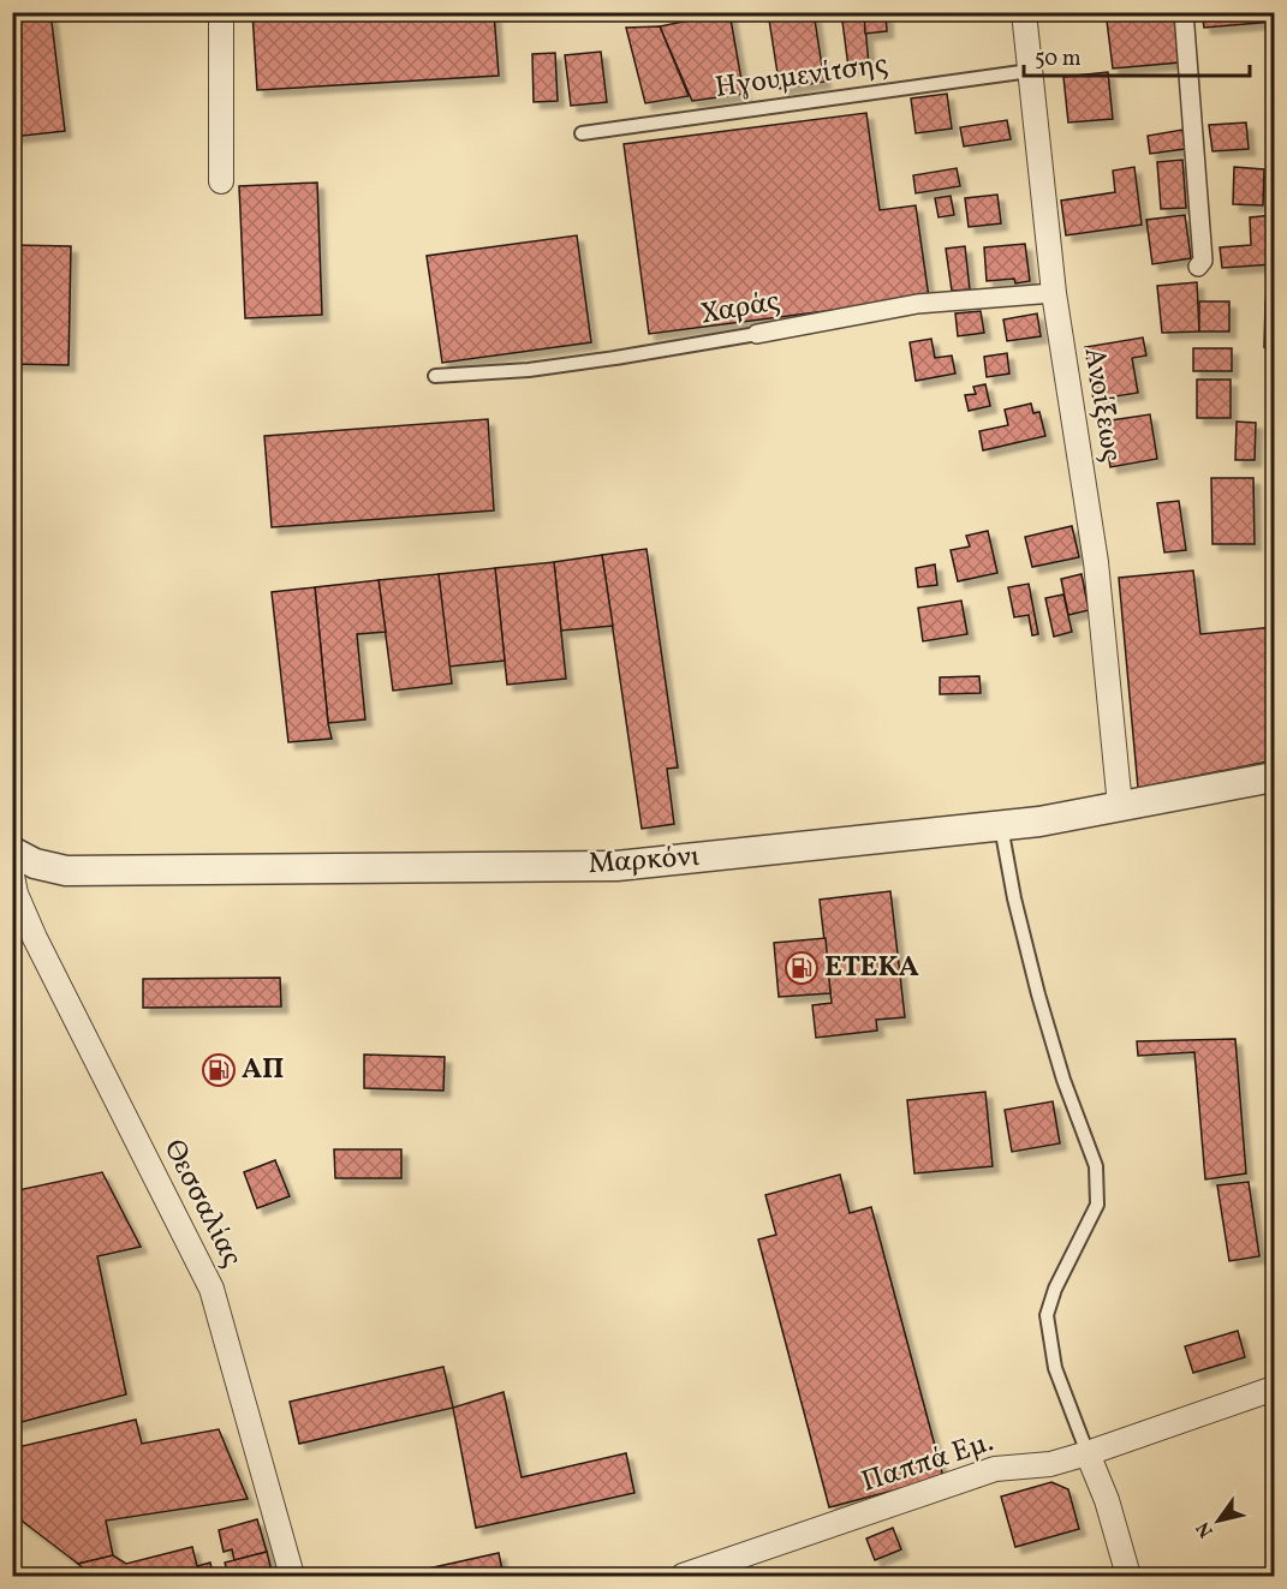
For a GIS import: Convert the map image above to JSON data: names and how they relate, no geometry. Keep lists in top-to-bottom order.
{
  "streets": {
    "street": [
      "Χαράς",
      "Ανοίξεως",
      "Μαρκόνι",
      "Θεσσαλίας",
      "Παππά Εμ."
    ],
    "lane": ["Ηγουμενίτσης"]
  },
  "crossings": [
    ["Ηγουμενίτσης", "Ανοίξεως"],
    ["Χαράς", "Ανοίξεως"],
    ["Ανοίξεως", "Μαρκόνι"]
  ],
  "places": {
    "fuel station": ["ΕΤΕΚΑ", "ΑΠ"]
  },
  "scale_bar": "50 m",
  "north": "bottom left"
}
